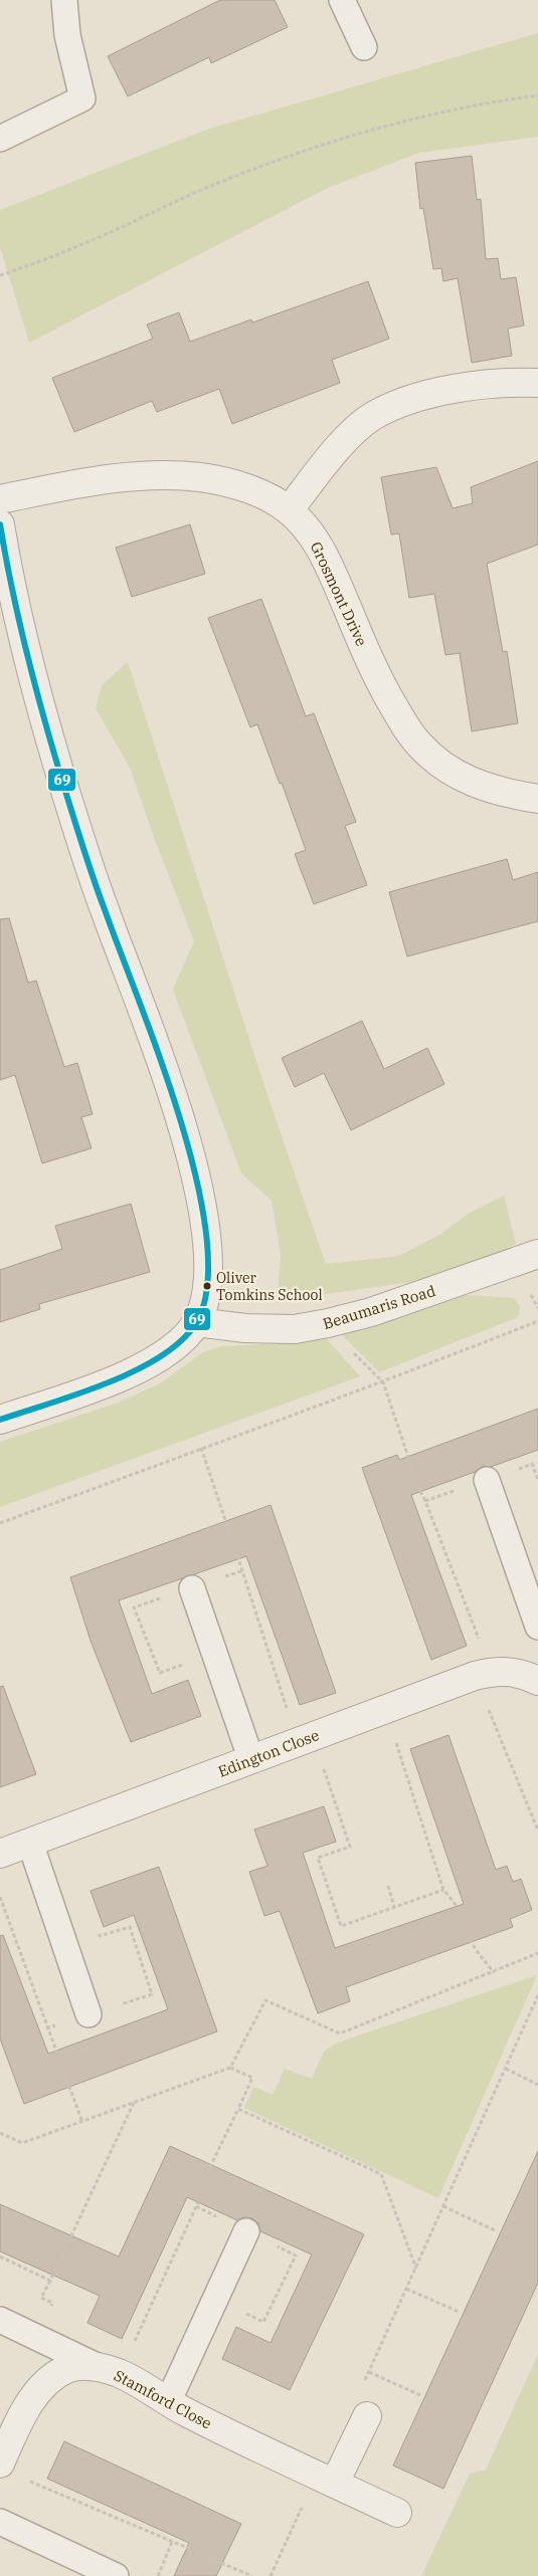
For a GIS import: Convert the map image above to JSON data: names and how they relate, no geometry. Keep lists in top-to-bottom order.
{
  "streets": {
    "street": [
      "Grosmont Drive",
      "Beaumaris Road",
      "Edington Close",
      "Stamford Close"
    ]
  },
  "places": ["Oliver Tomkins School"],
  "lines": ["transit line 69"]
}
